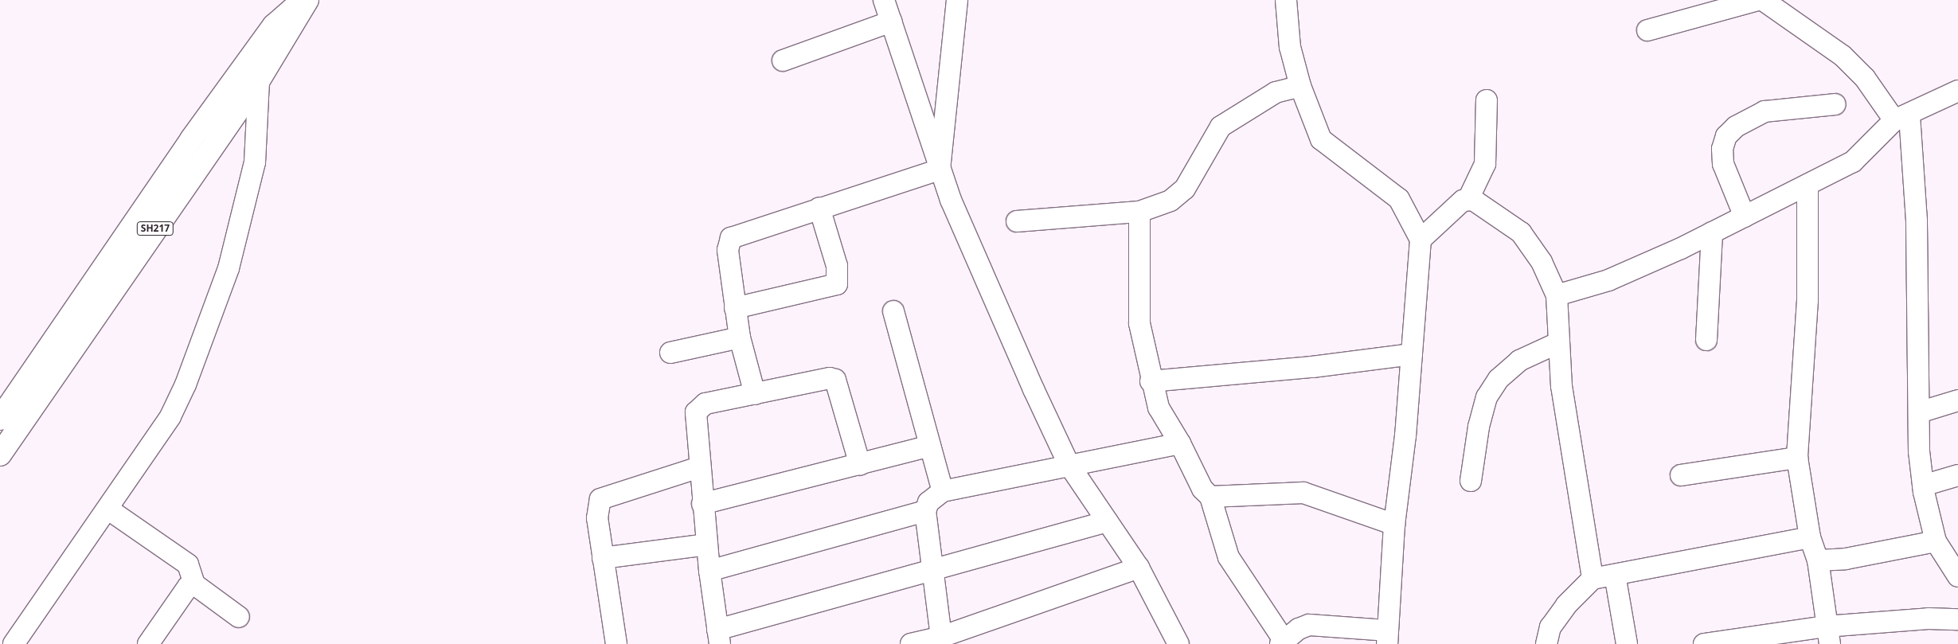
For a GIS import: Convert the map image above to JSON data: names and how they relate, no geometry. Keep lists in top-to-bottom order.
{
  "streets": {
    "main road": ["SH217"]
  }
}
